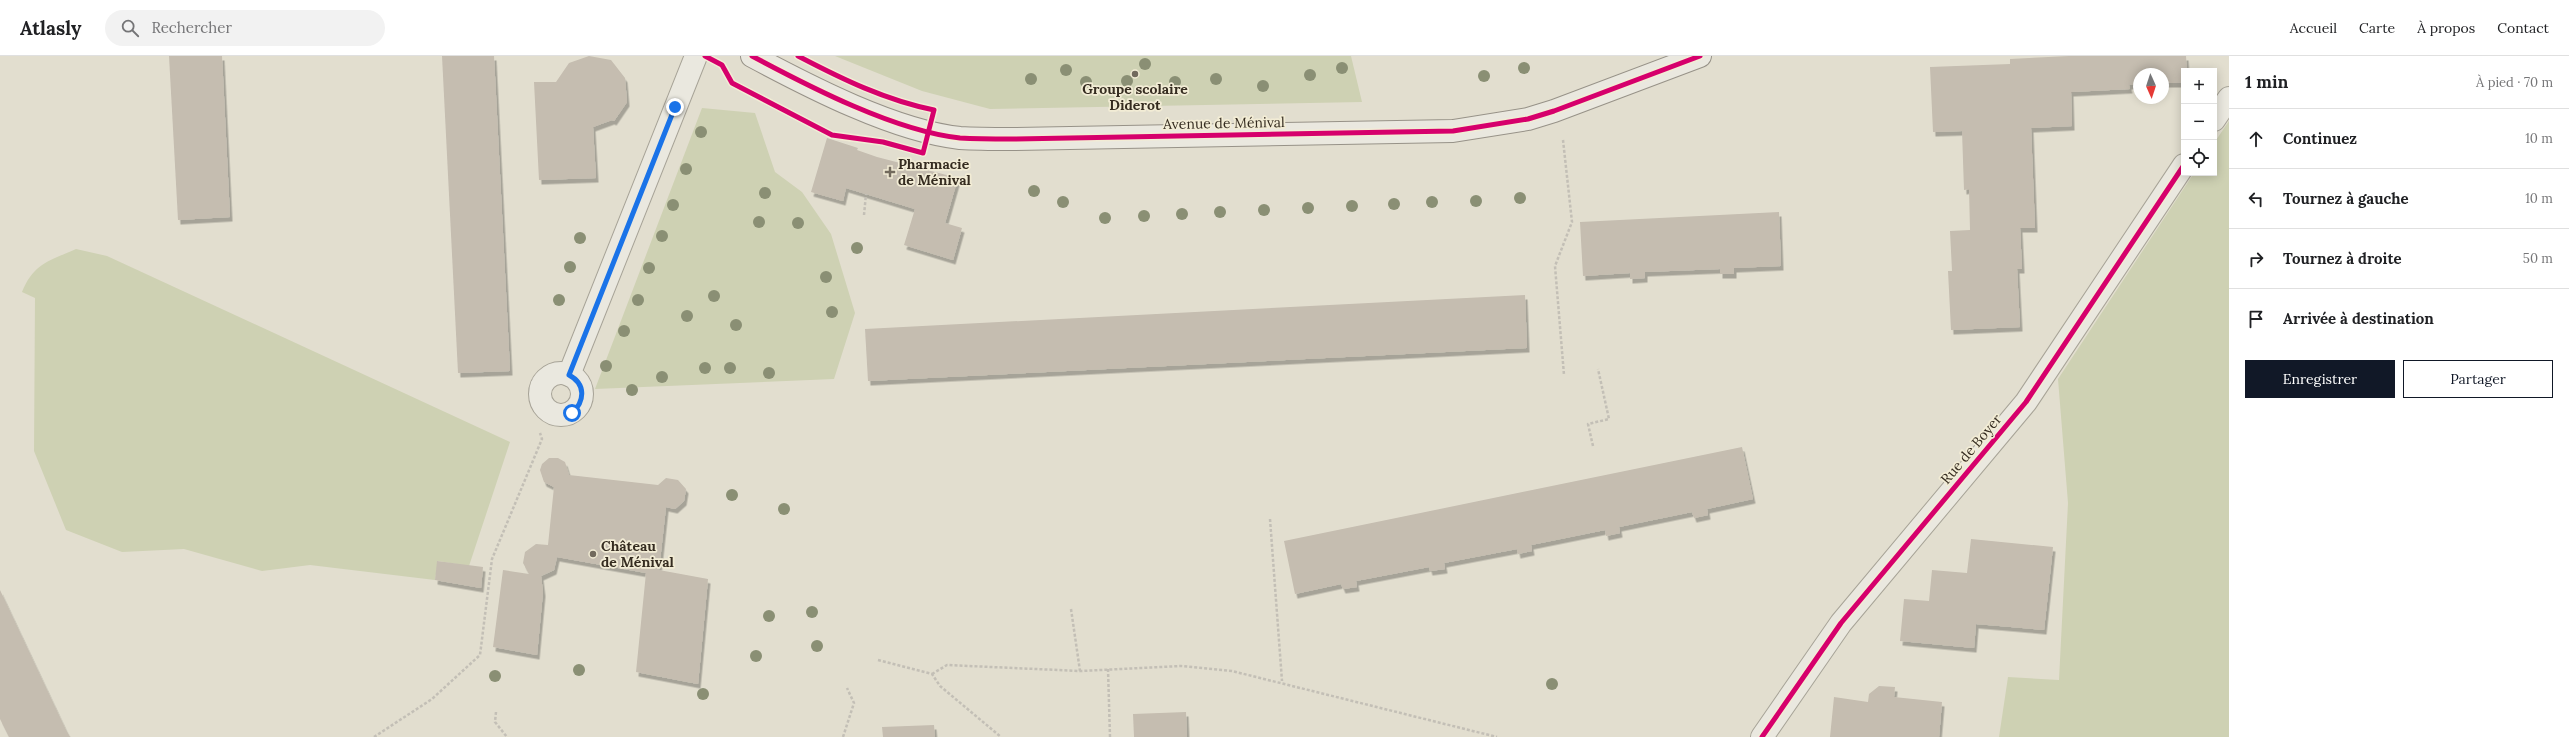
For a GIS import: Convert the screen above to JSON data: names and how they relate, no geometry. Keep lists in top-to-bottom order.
{
  "streets": {
    "street": ["Avenue de Ménival", "Rue de Boyer"]
  },
  "places": {
    "other": ["Groupe scolaire Diderot", "Château de Ménival"],
    "health": ["Pharmacie de Ménival"]
  },
  "north": "bottom",
  "page": {
    "header": "Atlasly",
    "search": "Rechercher",
    "nav": [
      "Accueil",
      "Carte",
      "À propos",
      "Contact"
    ],
    "heading": ["1 min", "À pied · 70 m"],
    "map_buttons": ["+", "−"],
    "list": [
      ["Continuez", "10 m"],
      ["Tournez à gauche", "10 m"],
      ["Tournez à droite", "50 m"],
      "Arrivée à destination"
    ],
    "buttons": ["Enregistrer", "Partager"]
  }
}
